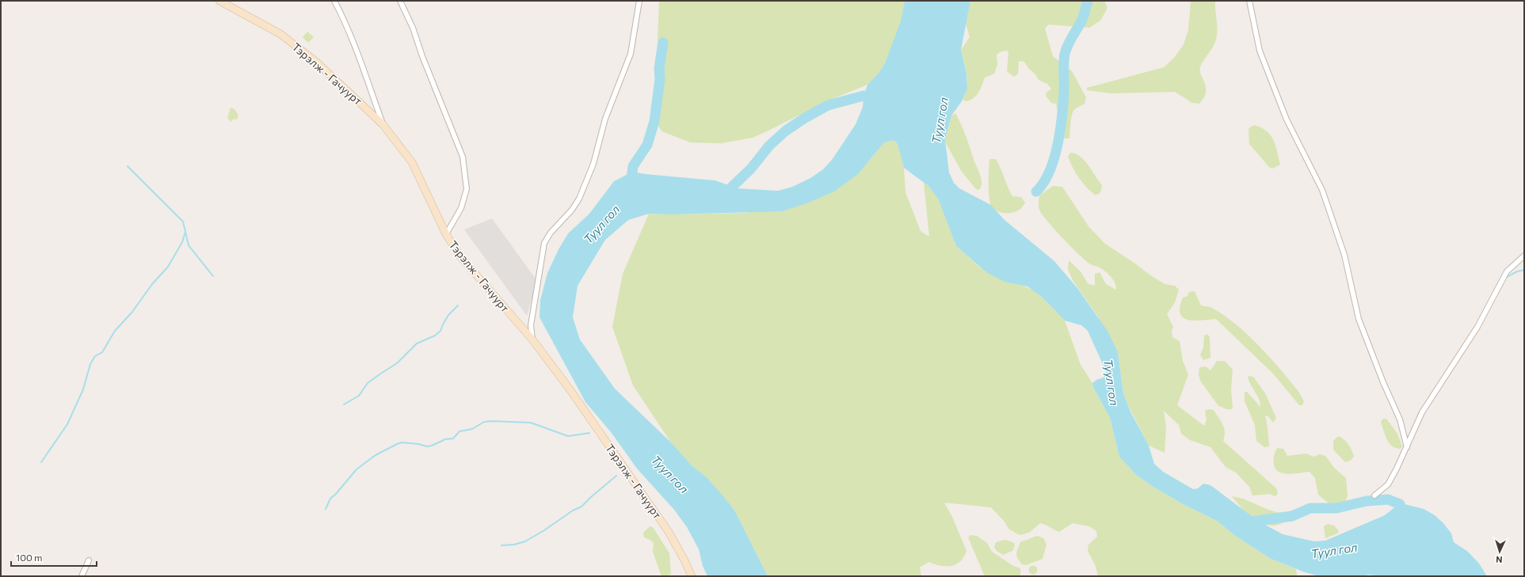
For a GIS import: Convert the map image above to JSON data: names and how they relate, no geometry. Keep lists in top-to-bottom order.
{
  "streets": {
    "main road": ["Тэрэлж - Гачуурт"]
  },
  "water": ["Туул гол"],
  "scale_bar": "100 m",
  "north": "bottom"
}
